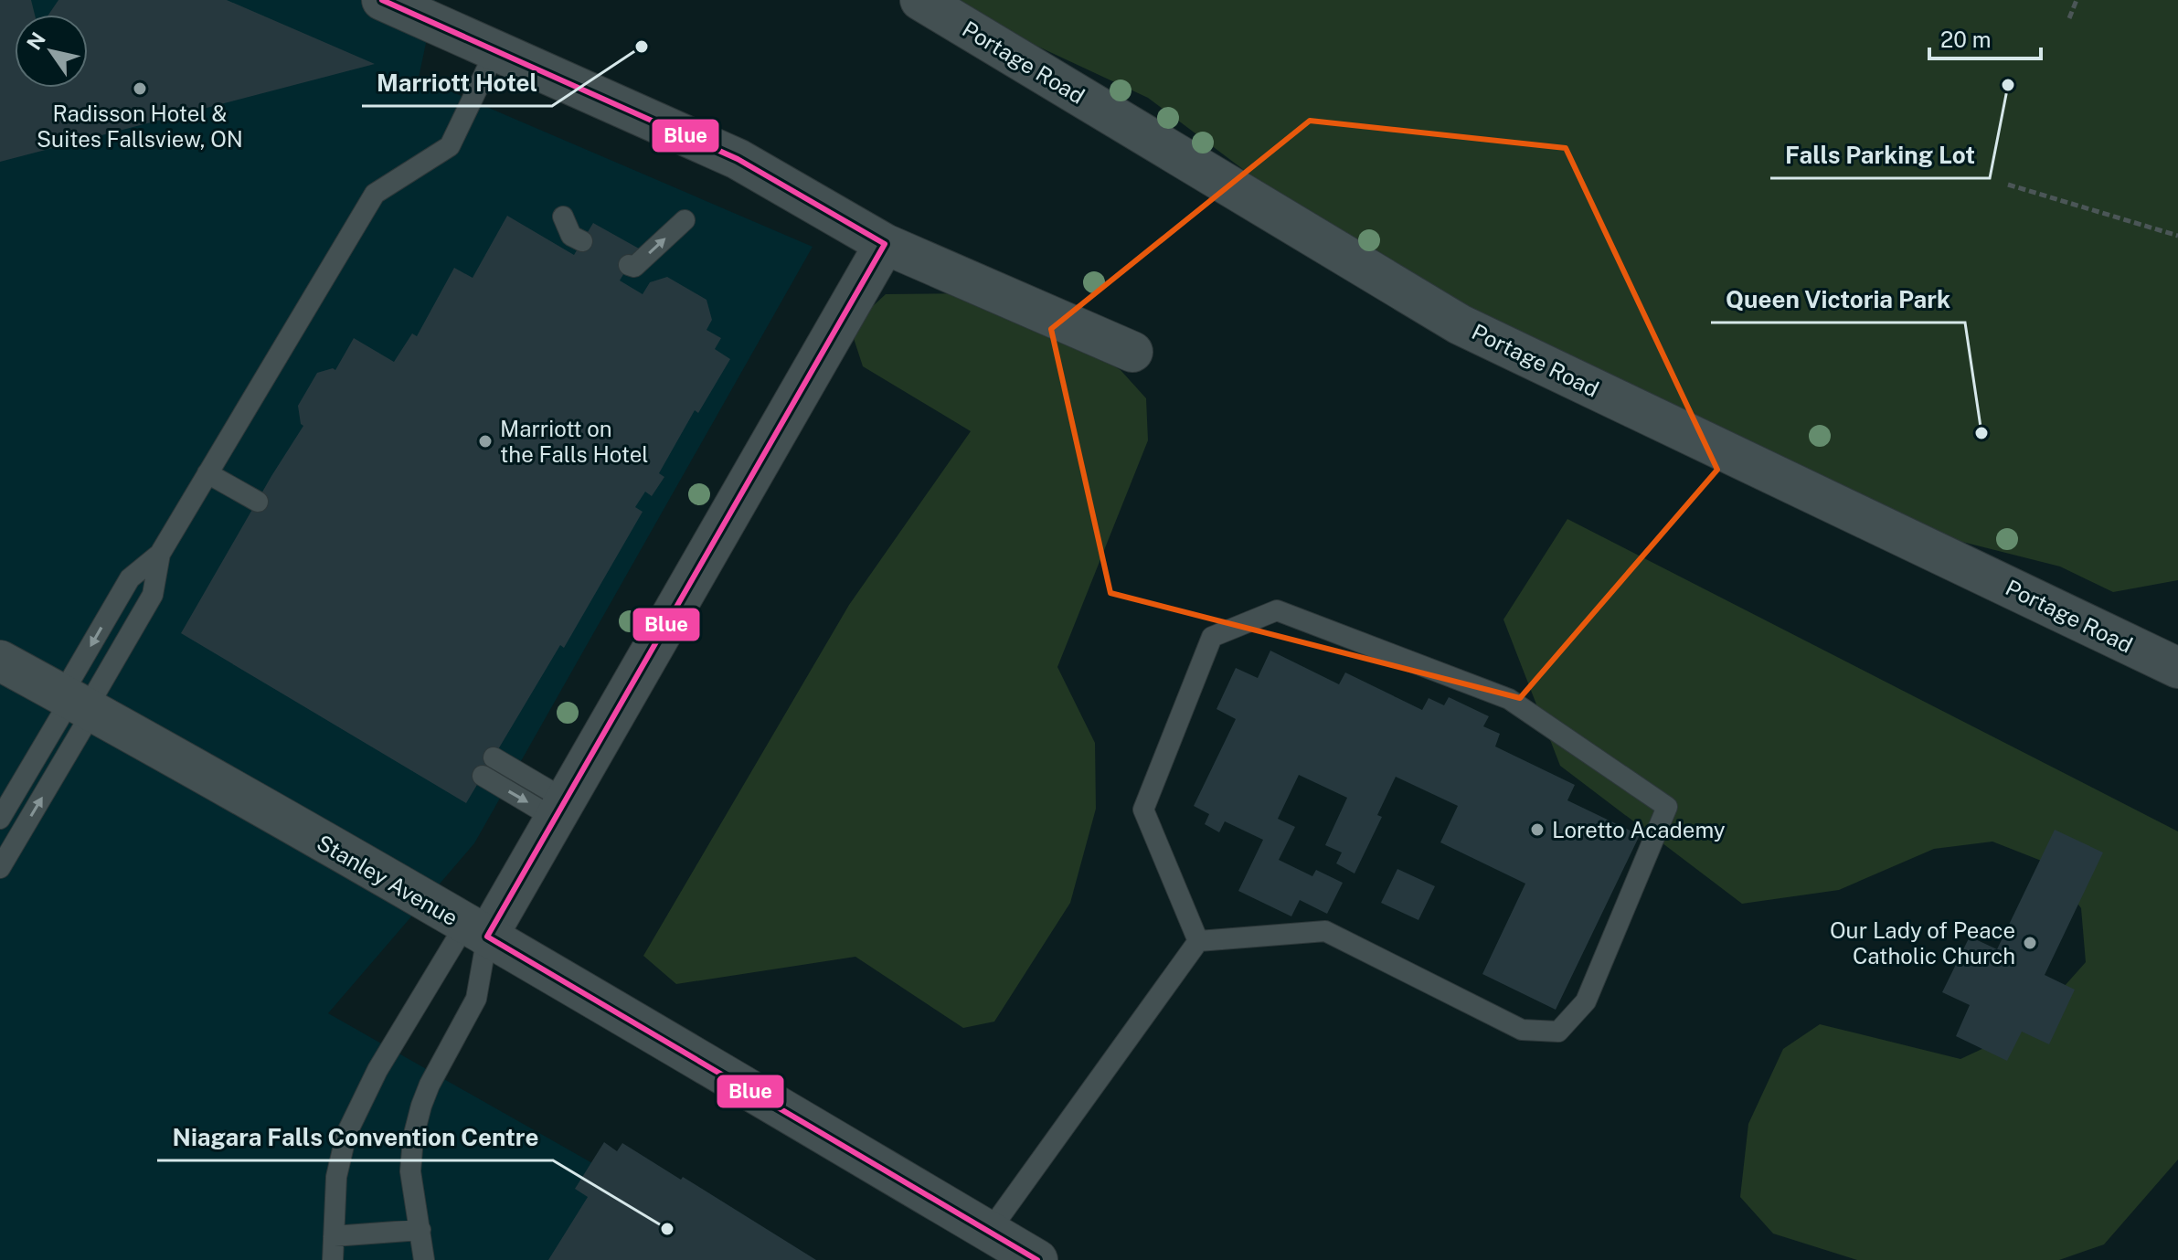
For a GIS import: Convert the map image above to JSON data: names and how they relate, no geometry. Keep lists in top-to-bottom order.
{
  "streets": {
    "main road": ["Portage Road", "Stanley Avenue"]
  },
  "places": [
    "Marriott Hotel",
    "Falls Parking Lot",
    "Radisson Hotel & Suites Fallsview, ON",
    "Queen Victoria Park",
    "Marriott on the Falls Hotel",
    "Loretto Academy",
    "Our Lady of Peace Catholic Church",
    "Niagara Falls Convention Centre"
  ],
  "lines": ["transit line Blue"],
  "scale_bar": "20 m",
  "north": "top left"
}
